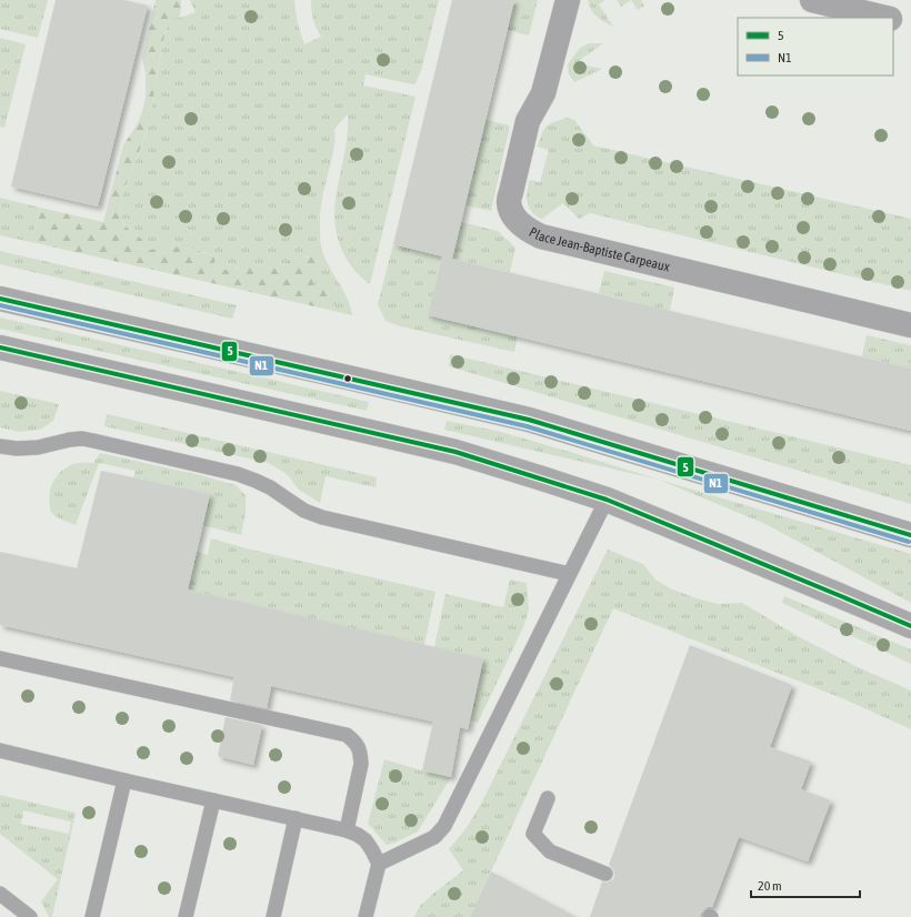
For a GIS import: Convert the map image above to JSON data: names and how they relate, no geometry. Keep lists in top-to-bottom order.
{
  "streets": {
    "street": ["Place Jean-Baptiste Carpeaux"]
  },
  "lines": ["transit line 5", "transit line N1"],
  "legend": ["5", "N1"],
  "scale_bar": "20 m"
}
